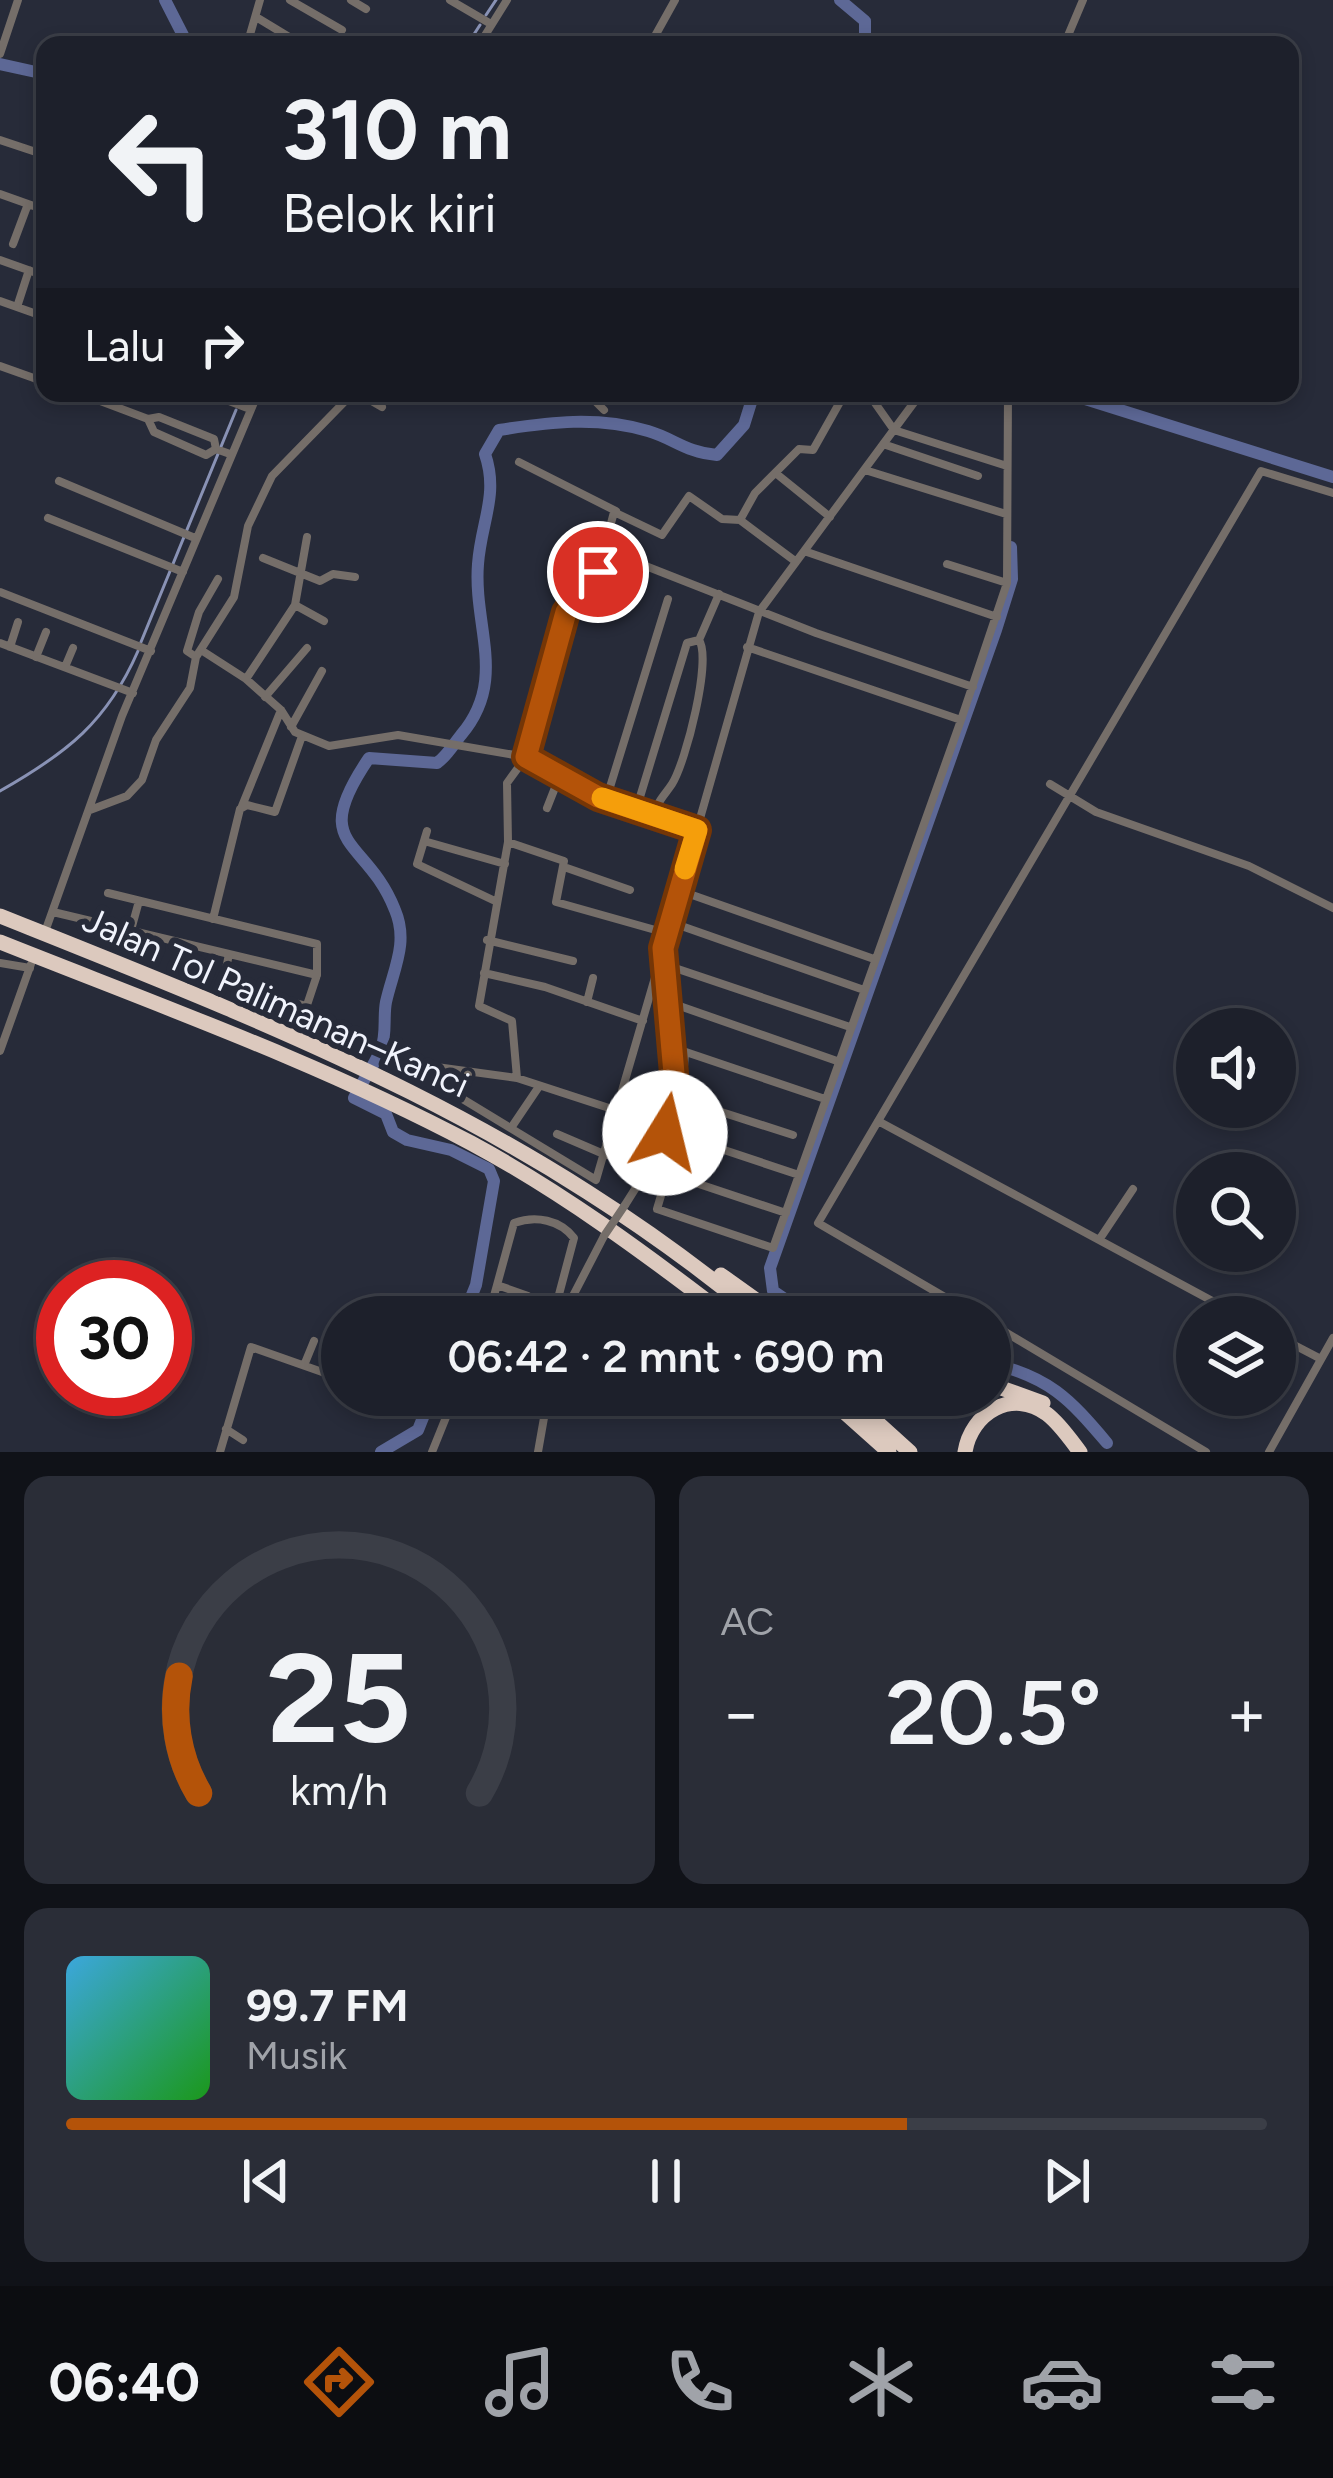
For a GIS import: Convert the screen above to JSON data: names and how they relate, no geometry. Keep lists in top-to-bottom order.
{
  "streets": {
    "highway": ["Jalan Tol Palimanan–Kanci"]
  },
  "page": {
    "turn": ["310 m", "Belok kiri"],
    "then": "Lalu",
    "limit": "30",
    "trip": "06:42 · 2 mnt · 690 m",
    "tile": "AC",
    "heat": ["−", "20.5°", "+"],
    "song": ["99.7 FM", "Musik"],
    "tabs": "06:40",
    "gauge": ["25", "km/h"]
  }
}
